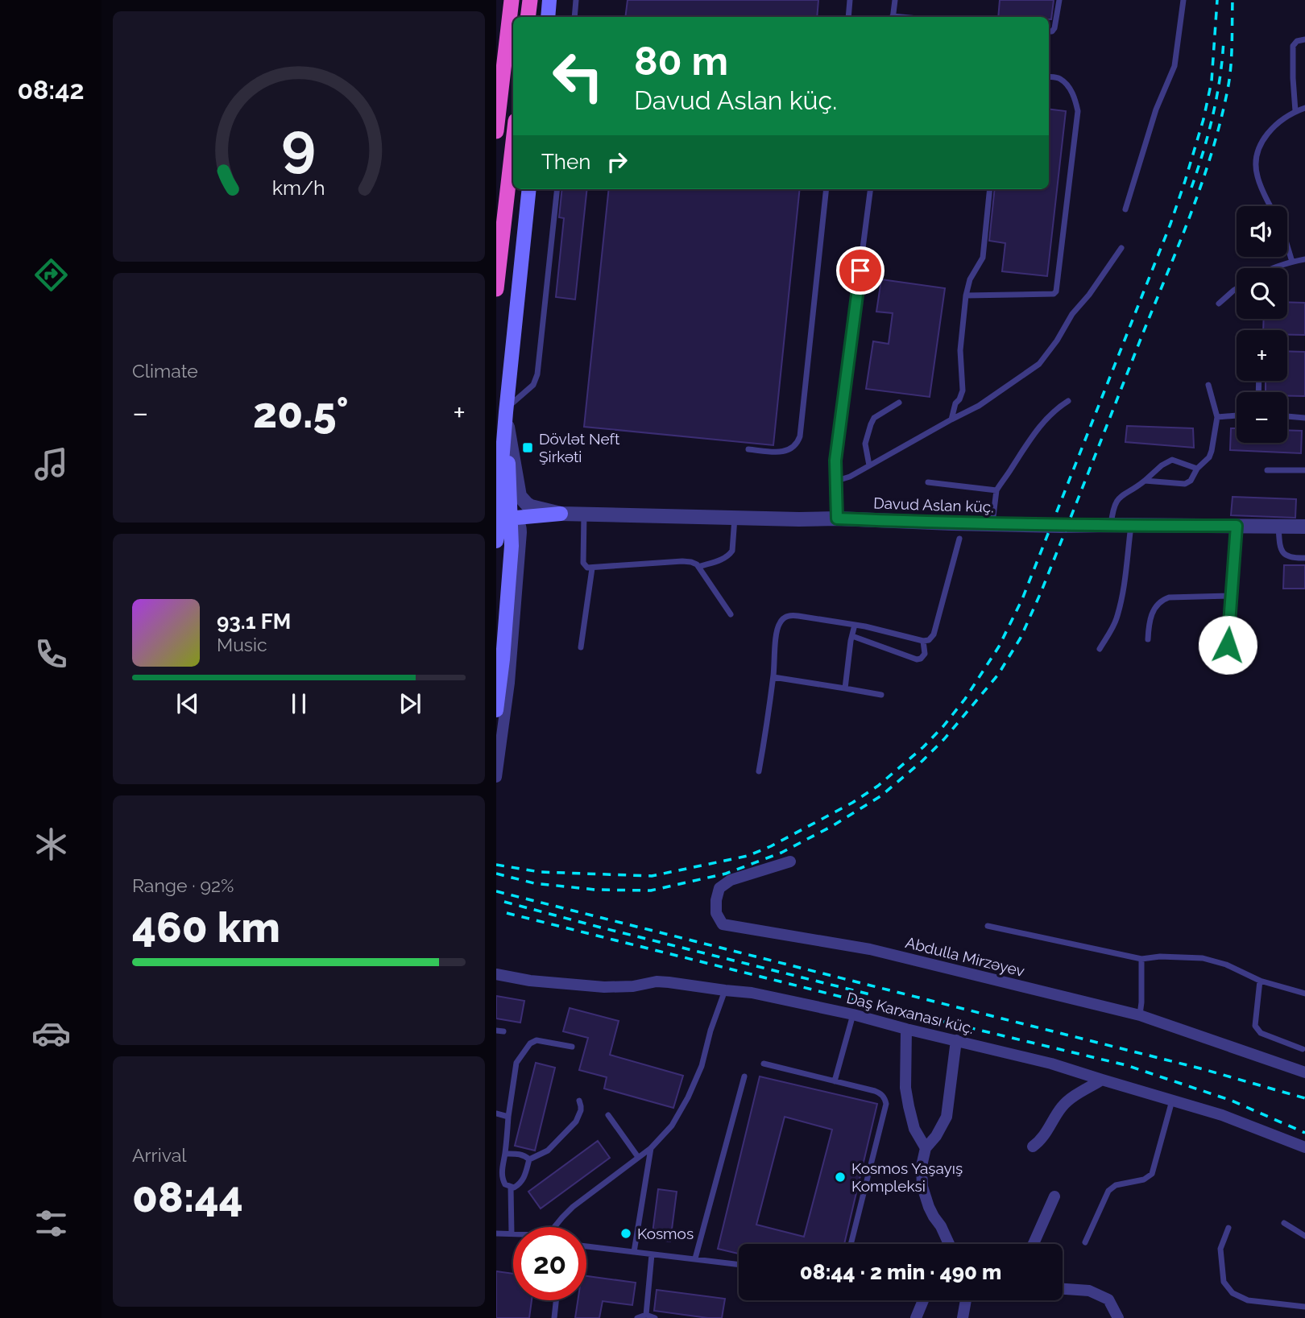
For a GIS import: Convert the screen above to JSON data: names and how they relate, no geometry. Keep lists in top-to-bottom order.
{
  "streets": {
    "street": ["Davud Aslan küç.", "Abdulla Mirzəyev", "Daş Karxanası küç."]
  },
  "places": {
    "transit": ["Dövlət Neft Şirkəti"],
    "other": ["Kosmos Yaşayış Kompleksi", "Kosmos"]
  },
  "page": {
    "tabs": "08:42",
    "turn": ["80 m", "Davud Aslan küç."],
    "then": "Then",
    "map_buttons": ["+", "−"],
    "tile": [
      "Climate",
      ["Range · 92%", "460 km"],
      ["Arrival", "08:44"]
    ],
    "heat": ["−", "20.5°", "+"],
    "song": ["93.1 FM", "Music"],
    "limit": "20",
    "trip": "08:44 · 2 min · 490 m",
    "gauge": ["9", "km/h"]
  }
}
